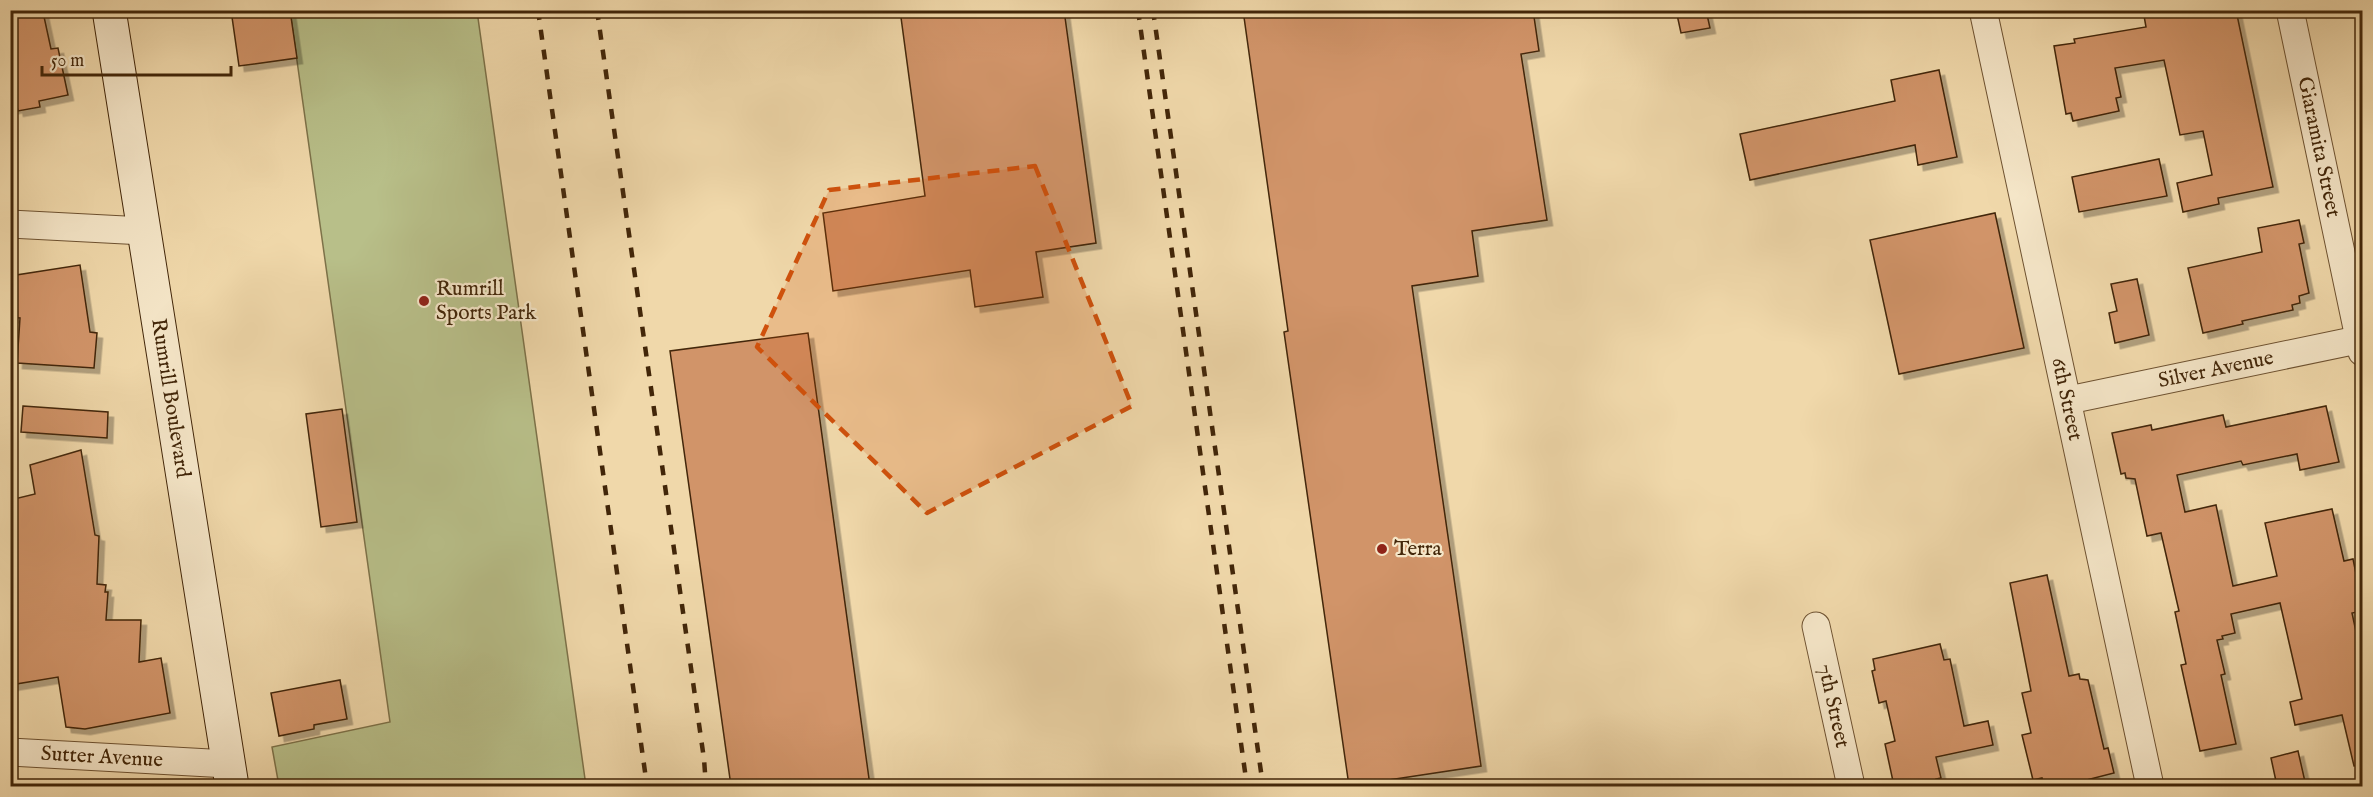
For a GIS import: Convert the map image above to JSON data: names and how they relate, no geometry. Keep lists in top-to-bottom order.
{
  "streets": {
    "main road": ["Rumrill Boulevard"],
    "street": [
      "Giaramita Street",
      "Silver Avenue",
      "6th Street",
      "7th Street",
      "Sutter Avenue"
    ]
  },
  "crossings": [
    ["Giaramita Street", "Silver Avenue"],
    ["Silver Avenue", "6th Street"],
    ["Rumrill Boulevard", "Sutter Avenue"]
  ],
  "places": ["Rumrill Sports Park", "Terra"],
  "scale_bar": "50 m"
}
